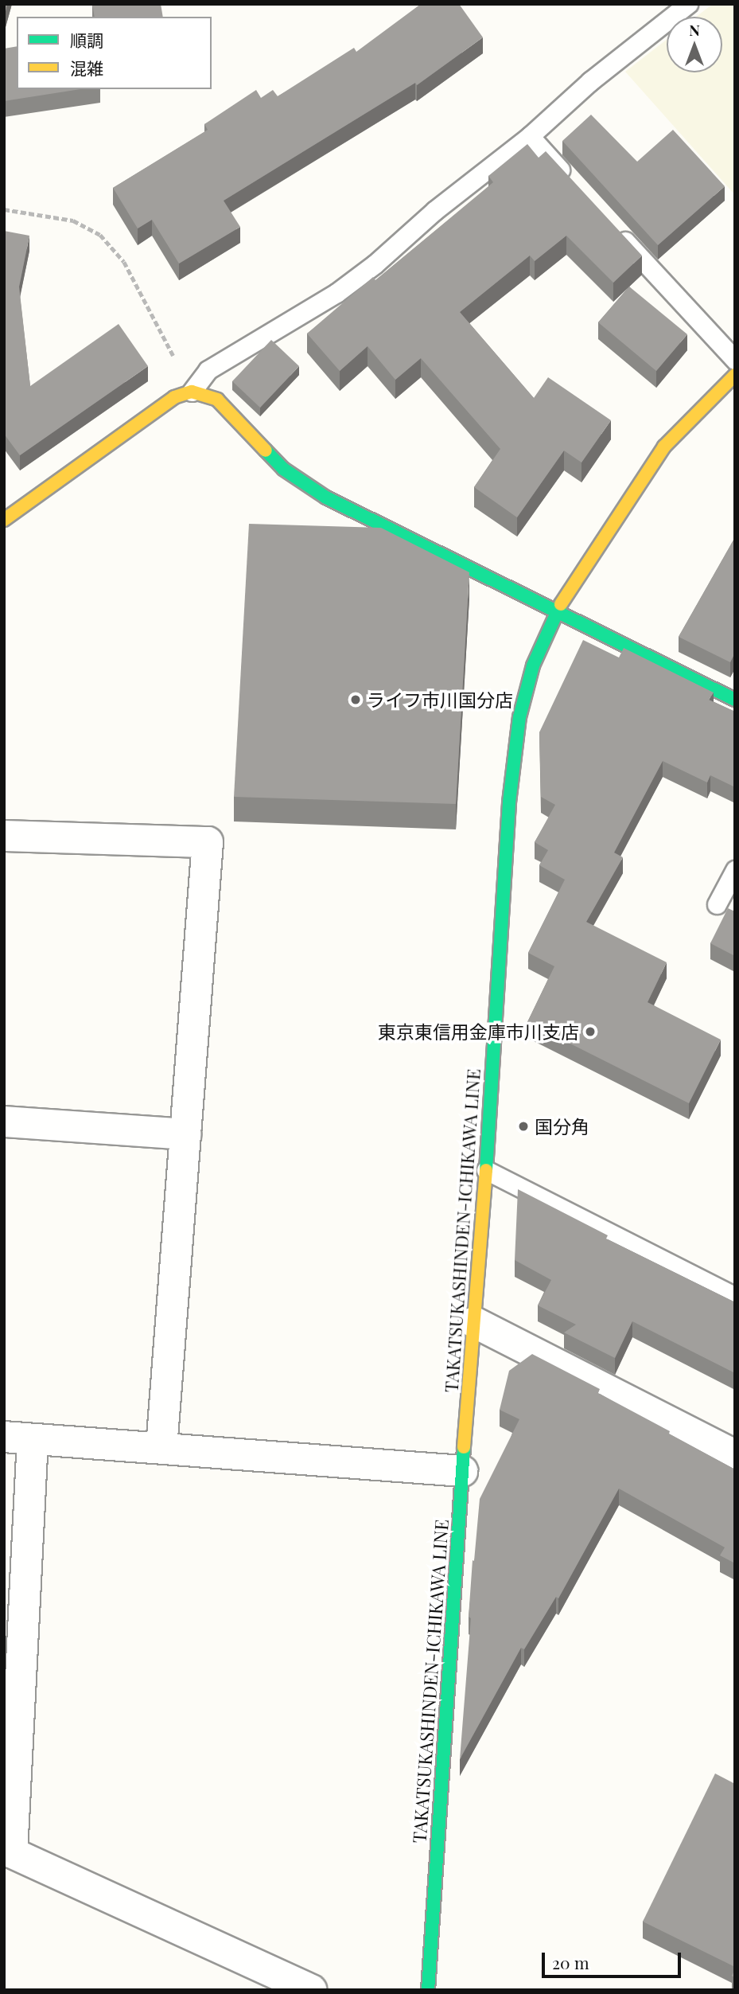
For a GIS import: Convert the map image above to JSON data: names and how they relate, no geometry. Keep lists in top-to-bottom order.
{
  "streets": {
    "main road": ["TAKATSUKASHINDEN-ICHIKAWA LINE"]
  },
  "places": ["ライフ市川国分店", "東京東信用金庫市川支店", "国分角"],
  "legend": ["順調", "混雑"],
  "scale_bar": "20 m",
  "north": "top"
}
